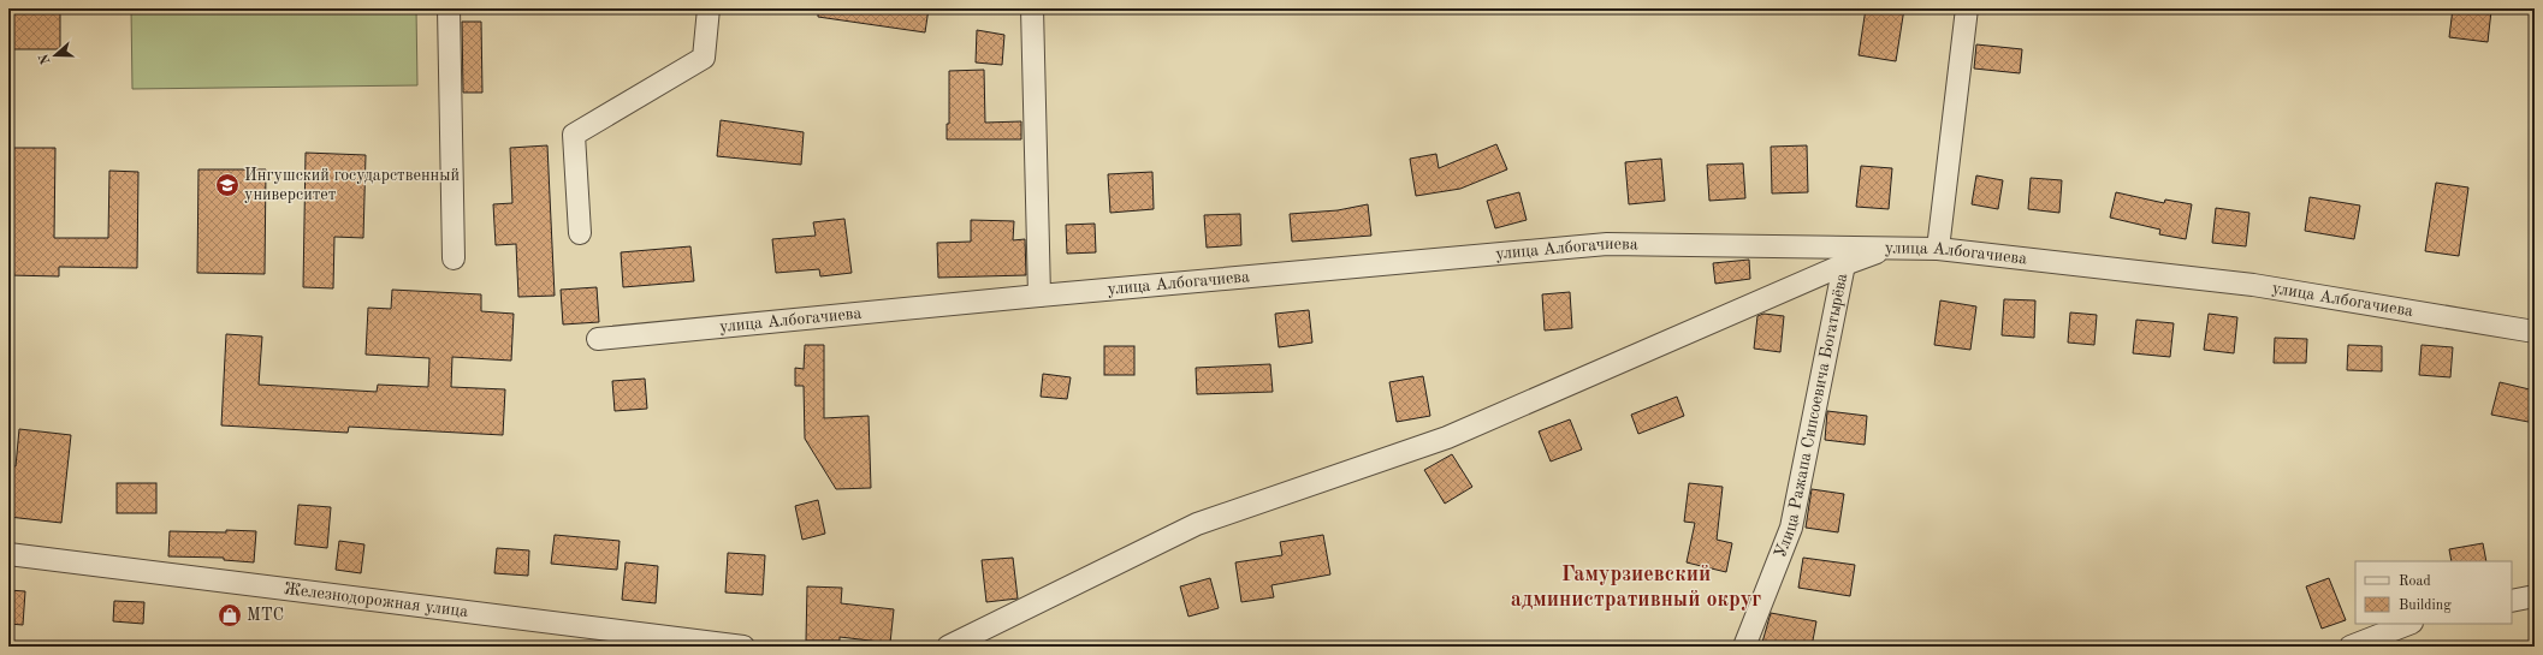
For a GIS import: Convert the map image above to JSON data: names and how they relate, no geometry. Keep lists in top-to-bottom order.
{
  "streets": {
    "street": ["улица Албогачиева", "Улица Ражапа Сипсоевича Богатырёва", "Железнодорожная улица"]
  },
  "districts": ["Гамурзиевский административный округ"],
  "places": {
    "school or university": ["Ингушский государственный университет"],
    "shop": ["МТС"]
  },
  "legend": ["Road", "Building"],
  "north": "left"
}
